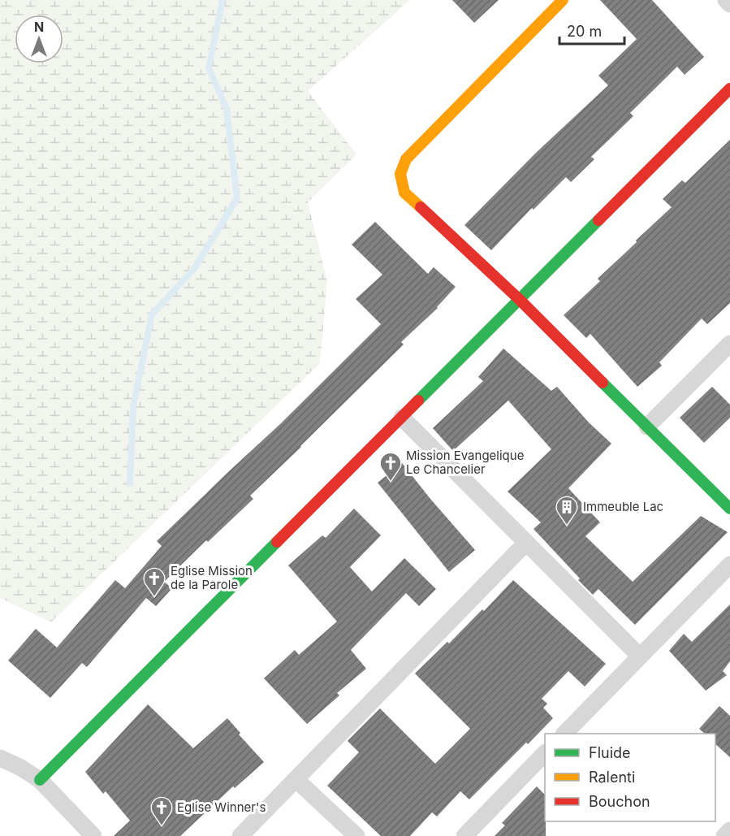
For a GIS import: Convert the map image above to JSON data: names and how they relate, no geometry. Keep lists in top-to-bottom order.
{
  "places": {
    "church": ["Mission Evangelique Le Chancelier", "Eglise Mission de la Parole", "Eglise Winner's"],
    "building": ["Immeuble Lac"]
  },
  "legend": ["Fluide", "Ralenti", "Bouchon"],
  "scale_bar": "20 m",
  "north": "top"
}
